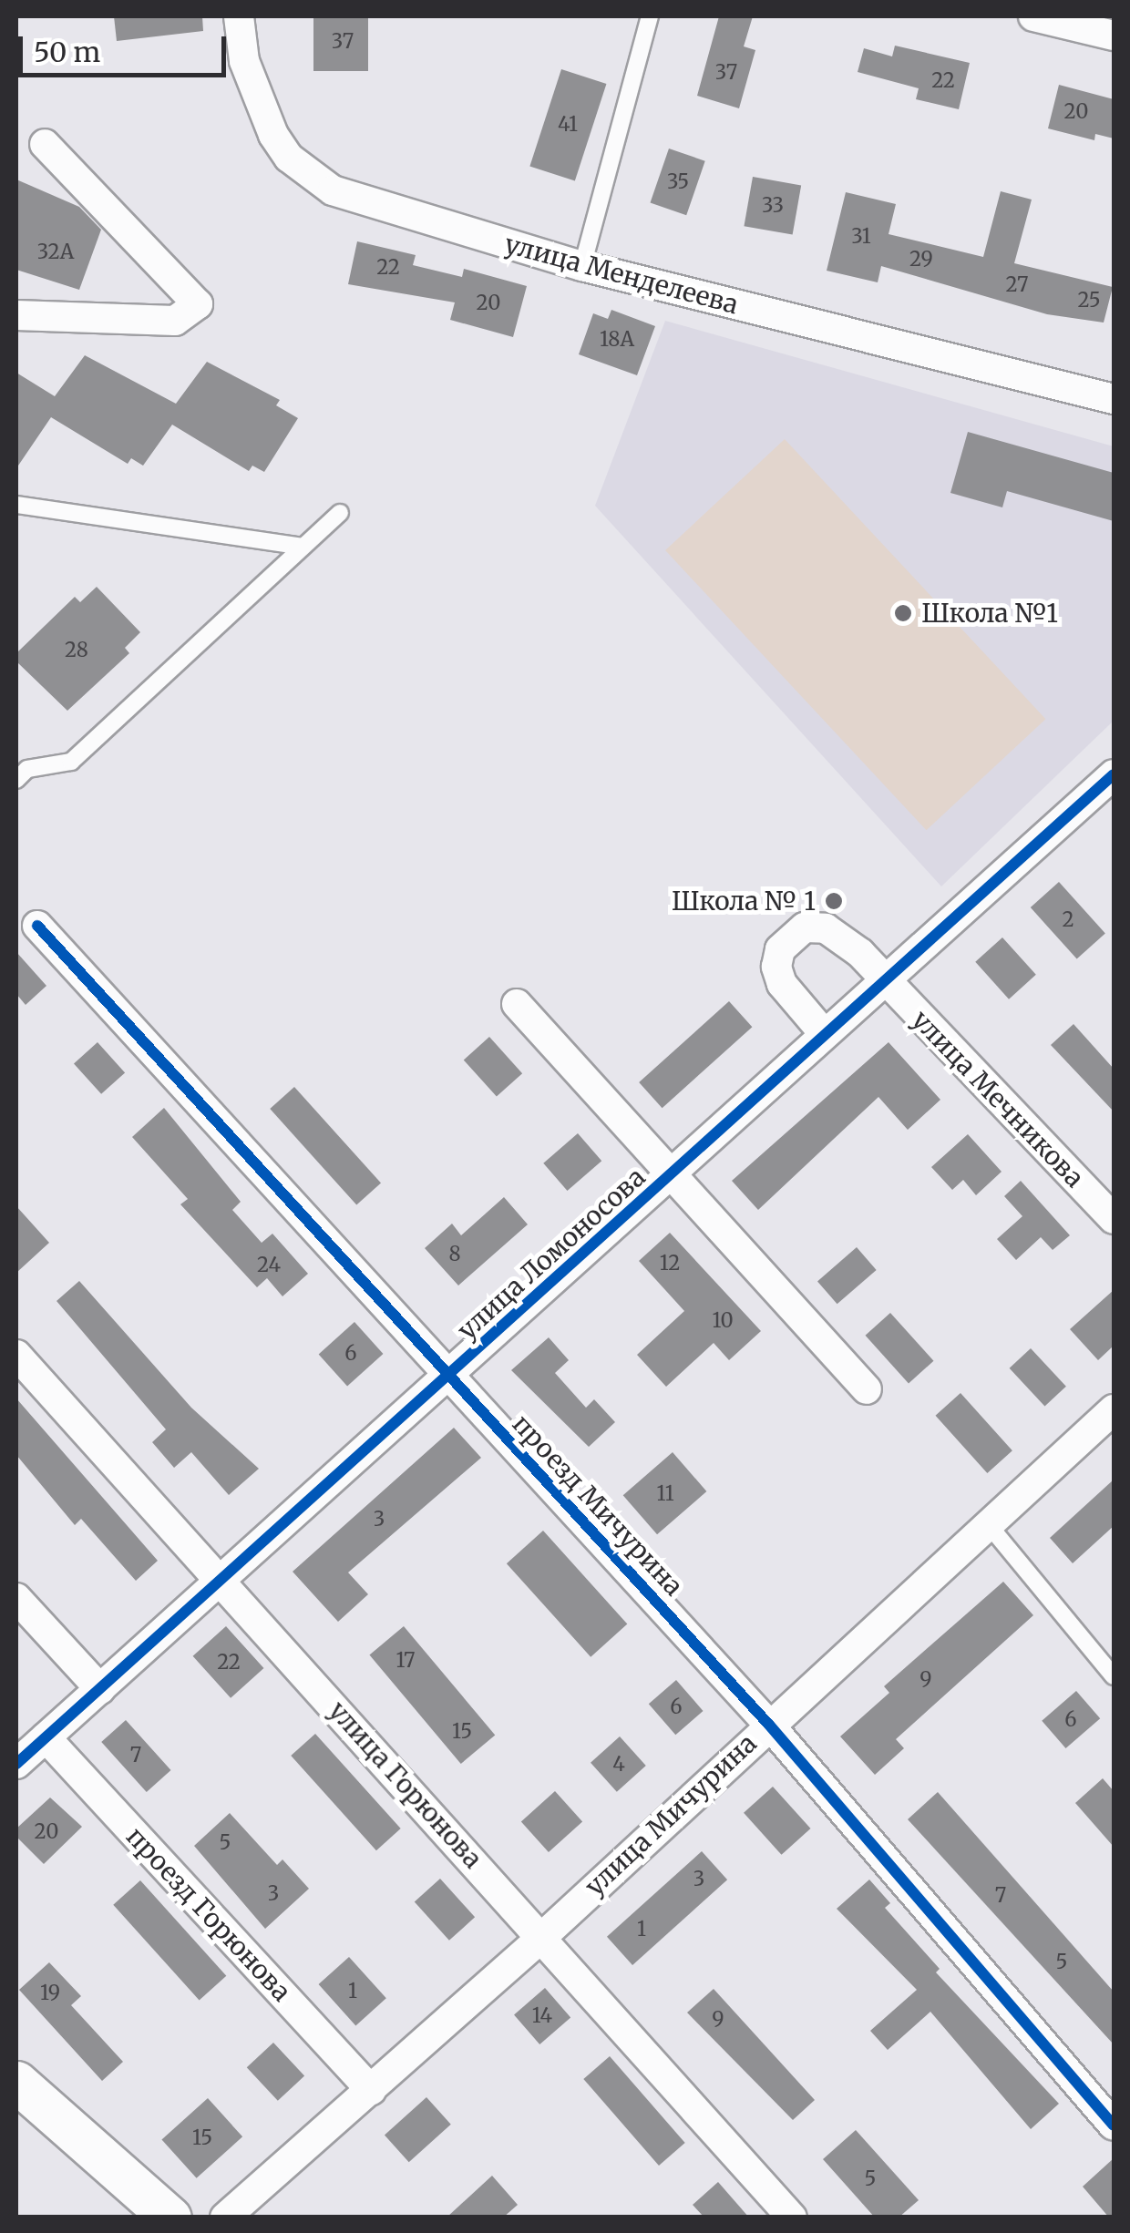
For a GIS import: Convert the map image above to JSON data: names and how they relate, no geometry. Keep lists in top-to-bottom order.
{
  "streets": {
    "street": [
      "улица Менделеева",
      "улица Мечникова",
      "улица Ломоносова",
      "проезд Мичурина",
      "улица Горюнова",
      "улица Мичурина",
      "проезд Горюнова"
    ]
  },
  "crossings": [
    ["улица Мечникова", "улица Ломоносова"],
    ["улица Ломоносова", "проезд Мичурина"],
    ["улица Ломоносова", "улица Горюнова"],
    ["улица Ломоносова", "проезд Горюнова"],
    ["проезд Мичурина", "улица Мичурина"],
    ["улица Горюнова", "улица Мичурина"],
    ["улица Мичурина", "проезд Горюнова"]
  ],
  "places": ["Школа №1", "Школа № 1"],
  "house_numbers": [
    "37",
    "37",
    "22",
    "20",
    "41",
    "35",
    "33",
    "31",
    "32А",
    "29",
    "22",
    "27",
    "25",
    "20",
    "18А",
    "28",
    "2",
    "8",
    "12",
    "24",
    "10",
    "6",
    "11",
    "3",
    "17",
    "22",
    "9",
    "6",
    "6",
    "15",
    "7",
    "4",
    "20",
    "5",
    "3",
    "3",
    "7",
    "1",
    "5",
    "1",
    "19",
    "14",
    "9",
    "15",
    "5"
  ],
  "scale_bar": "50 m"
}
